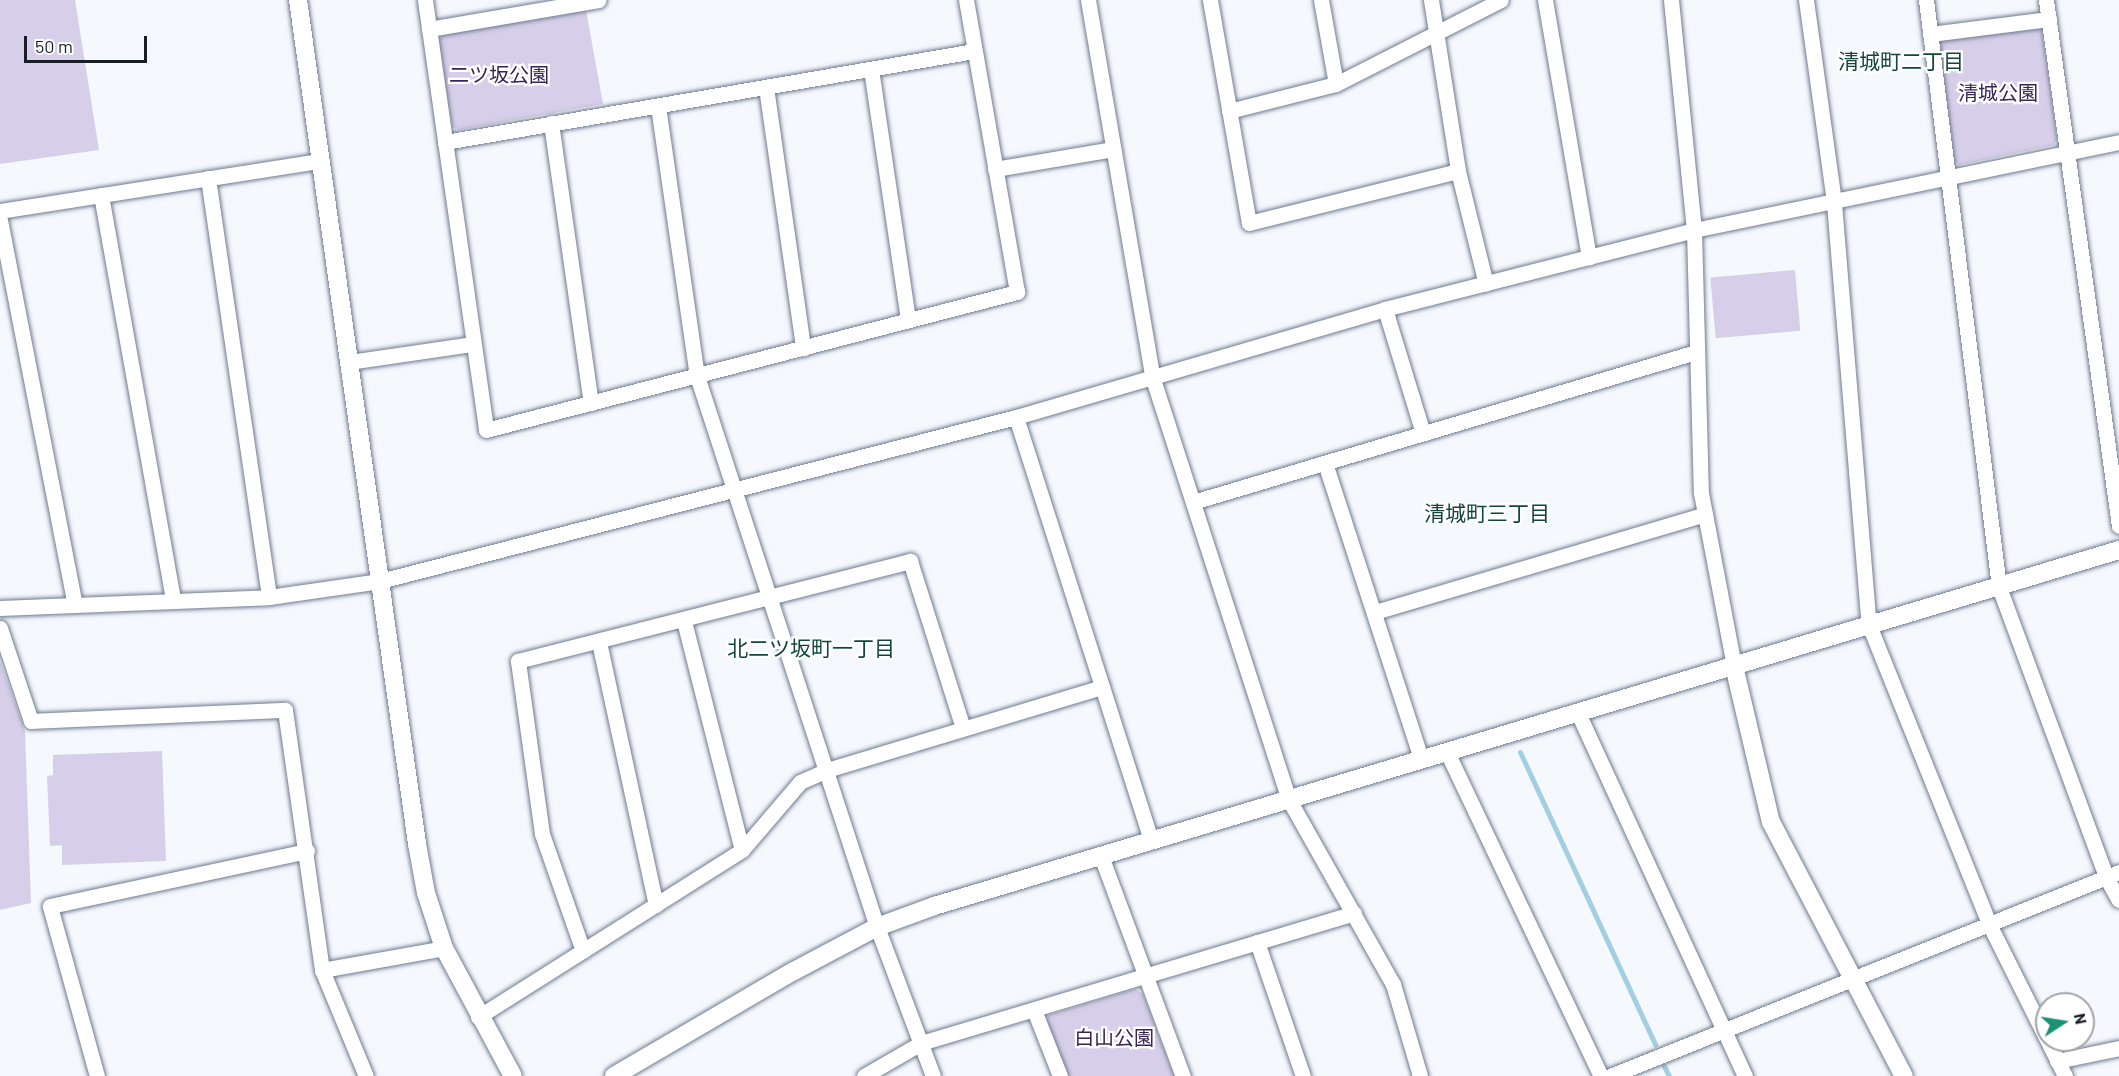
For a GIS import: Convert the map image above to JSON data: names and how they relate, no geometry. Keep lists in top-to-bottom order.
{
  "districts": ["清城町二丁目", "清城町三丁目", "北二ツ坂町一丁目"],
  "parks": ["二ツ坂公園", "清城公園", "白山公園"],
  "scale_bar": "50 m",
  "north": "right"
}
